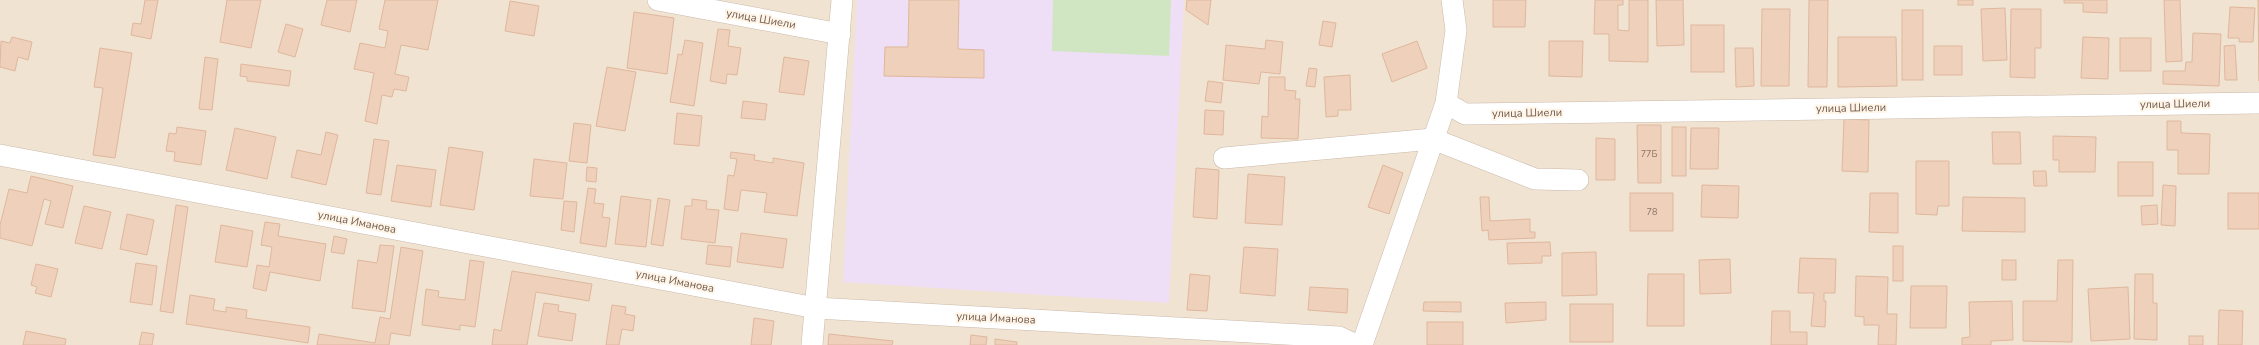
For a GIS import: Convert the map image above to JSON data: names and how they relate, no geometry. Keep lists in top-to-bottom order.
{
  "streets": {
    "street": ["улица Шиели", "улица Иманова"]
  },
  "house_numbers": ["77Б", "78"]
}
